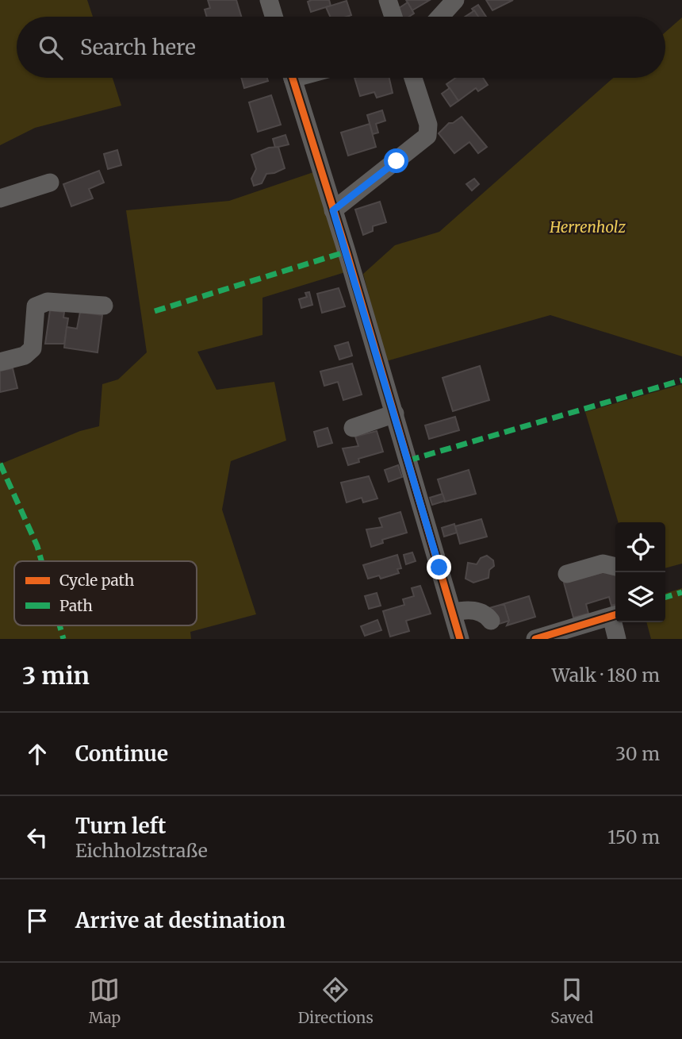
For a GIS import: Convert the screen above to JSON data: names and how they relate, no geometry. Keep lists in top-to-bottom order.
{
  "parks": ["Herrenholz"],
  "legend": ["Cycle path", "Path"],
  "page": {
    "search": "Search here",
    "heading": ["3 min", "Walk · 180 m"],
    "list": [
      ["Continue", "30 m"],
      ["Turn left", "Eichholzstraße", "150 m"],
      "Arrive at destination"
    ],
    "nav": ["Map", "Directions", "Saved"]
  }
}
